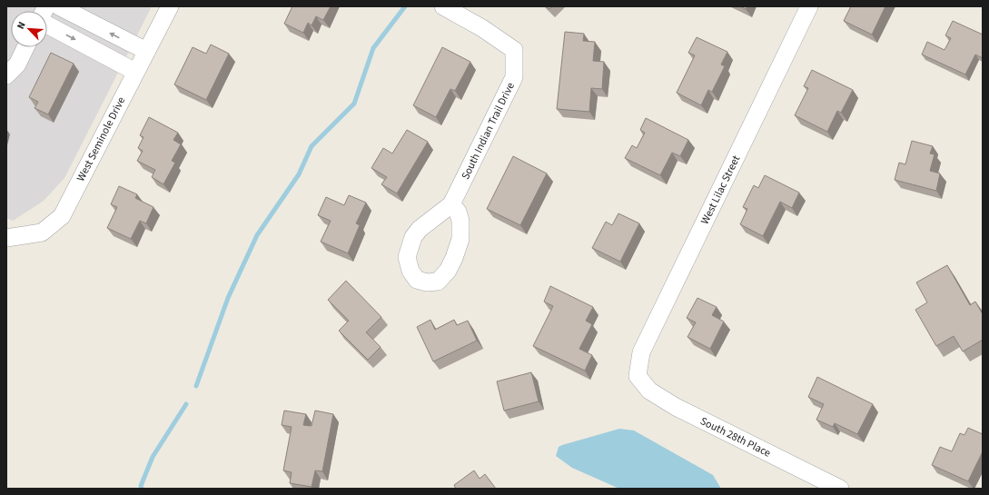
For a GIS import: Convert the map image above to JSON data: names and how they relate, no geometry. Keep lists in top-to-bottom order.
{
  "streets": {
    "street": [
      "South Indian Trail Drive",
      "West Seminole Drive",
      "West Lilac Street",
      "South 28th Place"
    ]
  },
  "crossings": [
    ["West Lilac Street", "South 28th Place"]
  ],
  "north": "top left"
}
